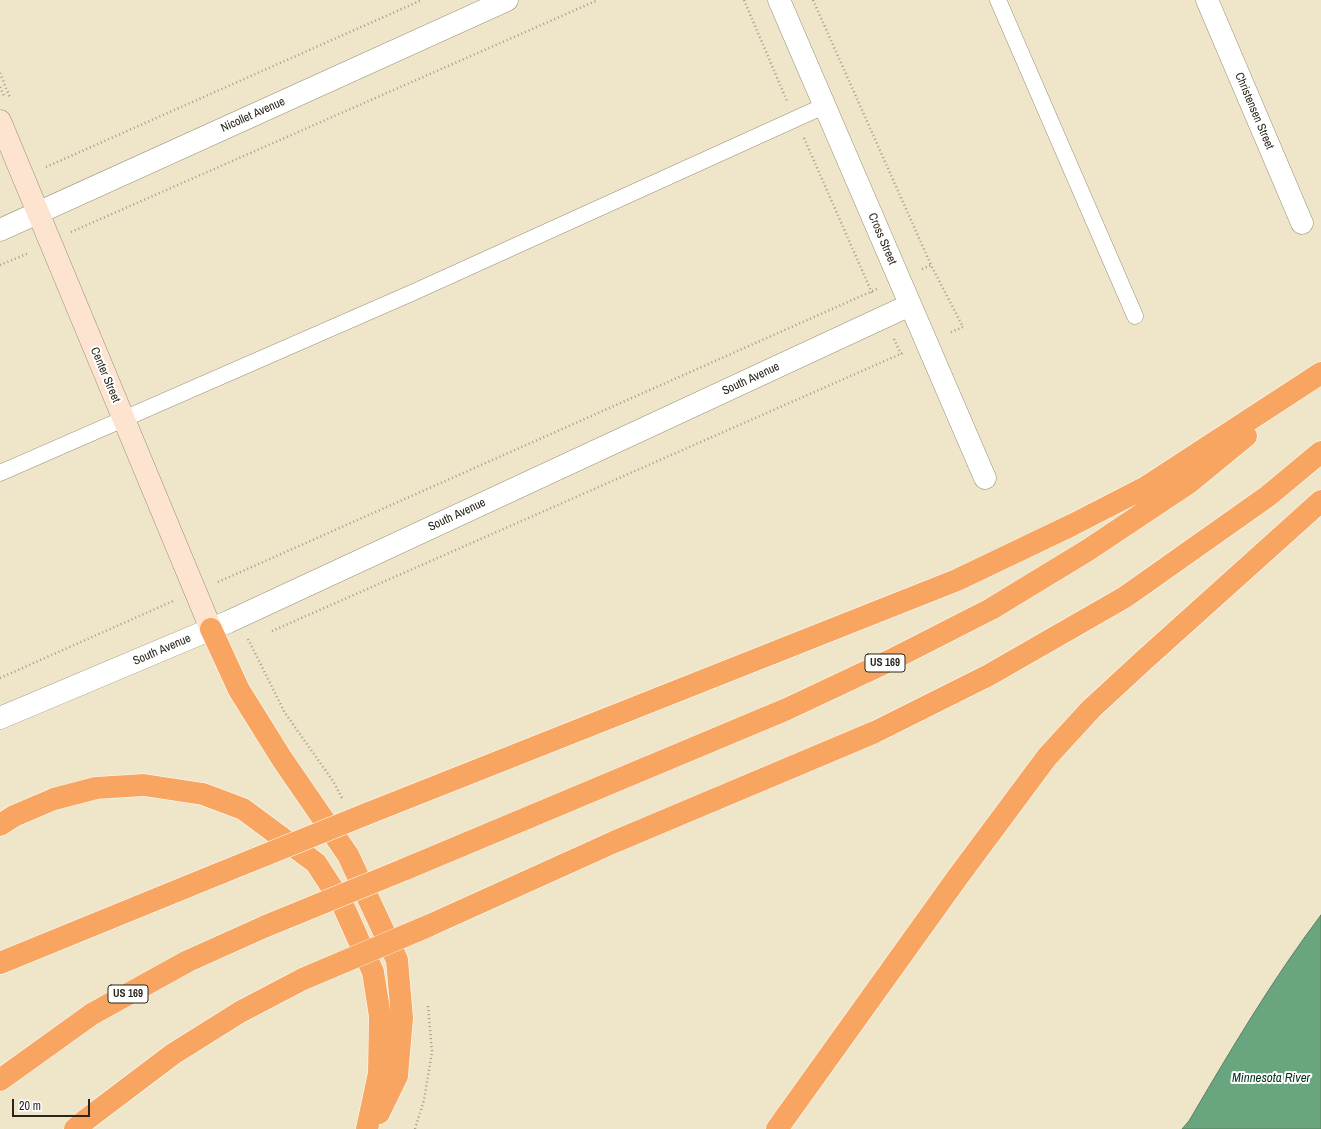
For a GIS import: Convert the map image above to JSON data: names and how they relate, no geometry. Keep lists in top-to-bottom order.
{
  "streets": {
    "highway": ["US 169"],
    "street": [
      "Christensen Street",
      "Nicollet Avenue",
      "Cross Street",
      "Center Street",
      "South Avenue"
    ]
  },
  "crossings": [
    ["Nicollet Avenue", "Center Street"],
    ["Cross Street", "South Avenue"],
    ["Center Street", "South Avenue"]
  ],
  "water": ["Minnesota River"],
  "scale_bar": "20 m"
}
